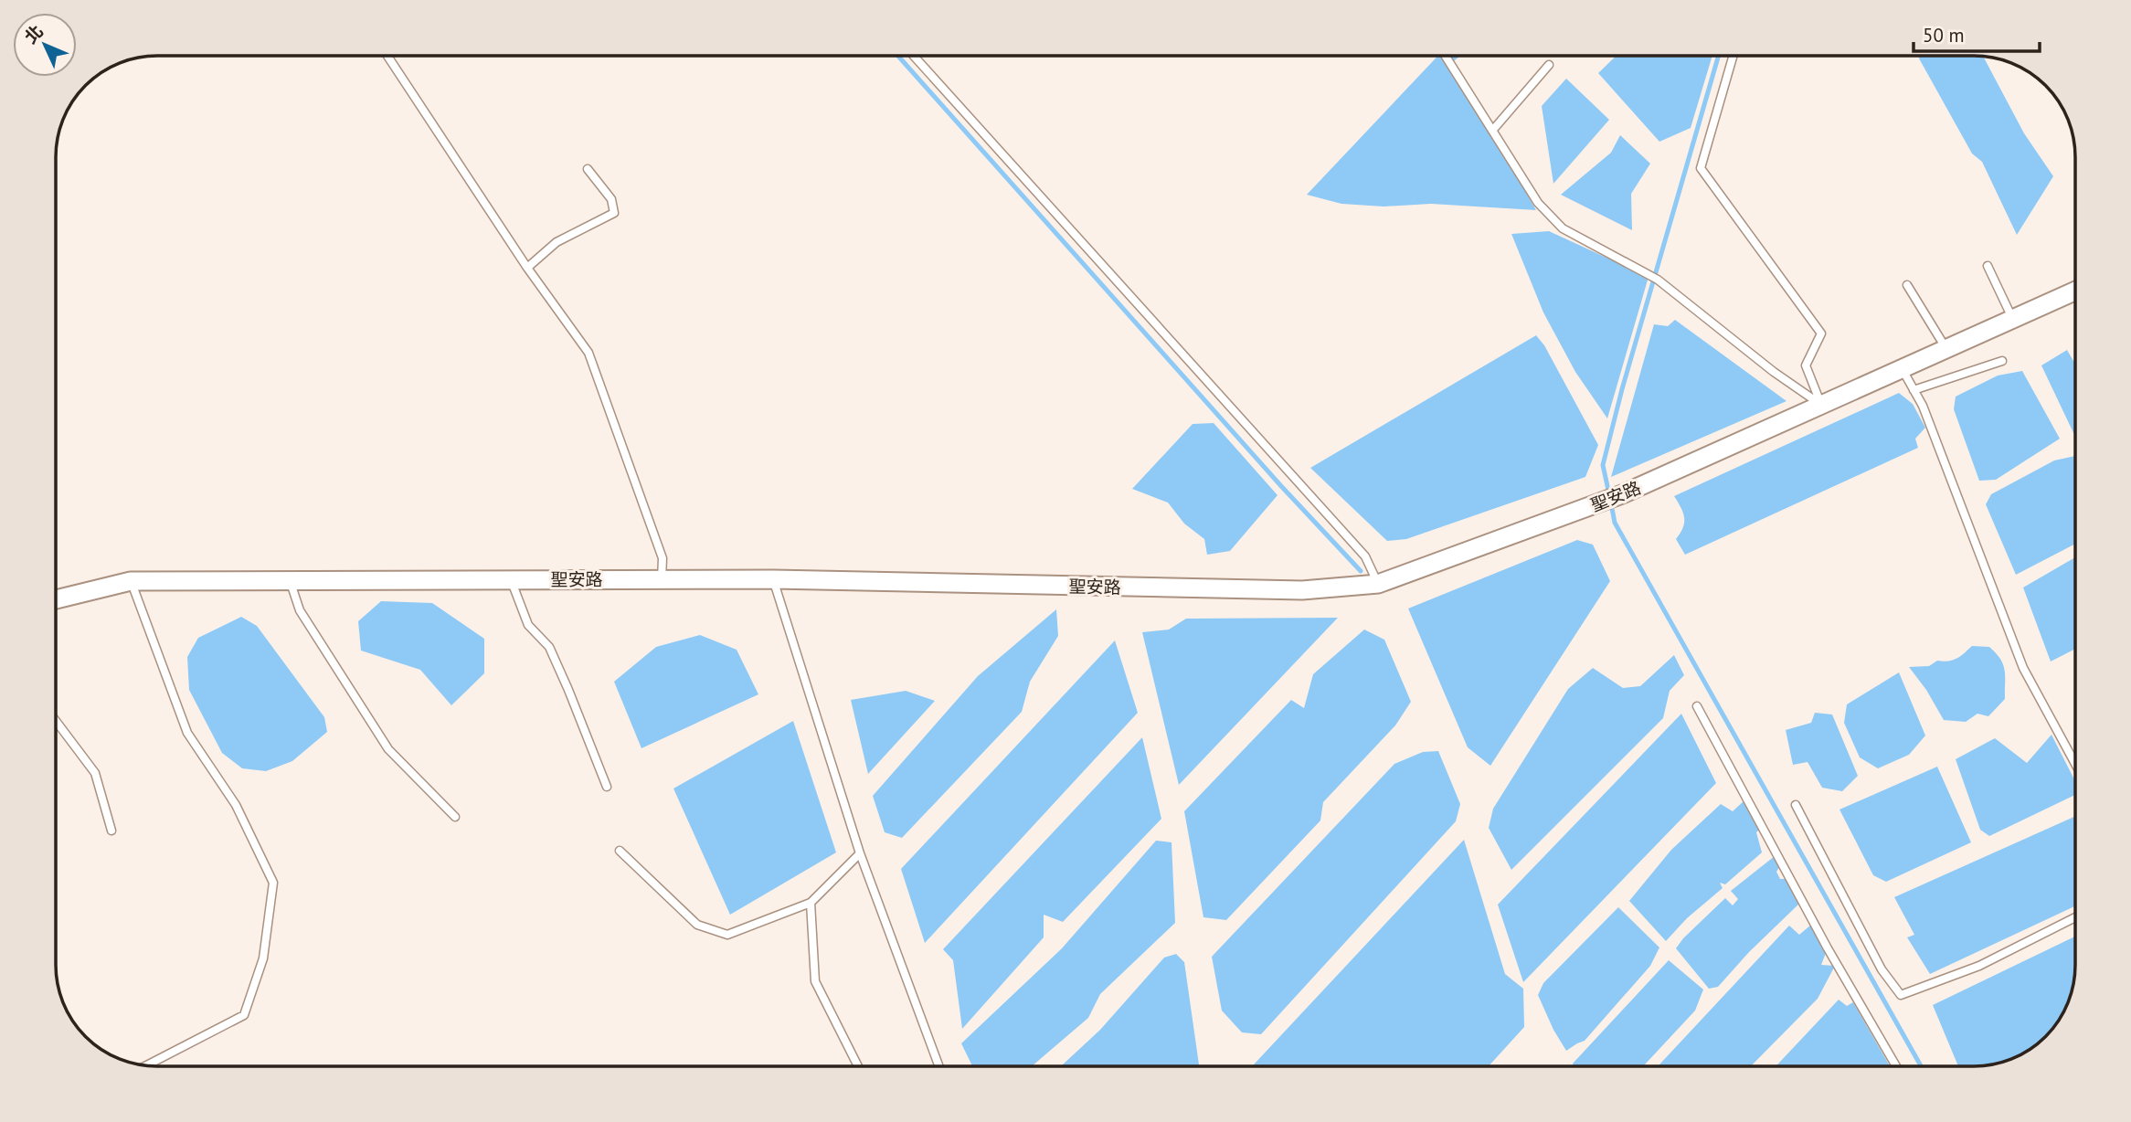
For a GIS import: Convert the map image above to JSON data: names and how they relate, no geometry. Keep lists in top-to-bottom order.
{
  "streets": {
    "street": ["聖安路"]
  },
  "scale_bar": "50 m",
  "north": "top left"
}
